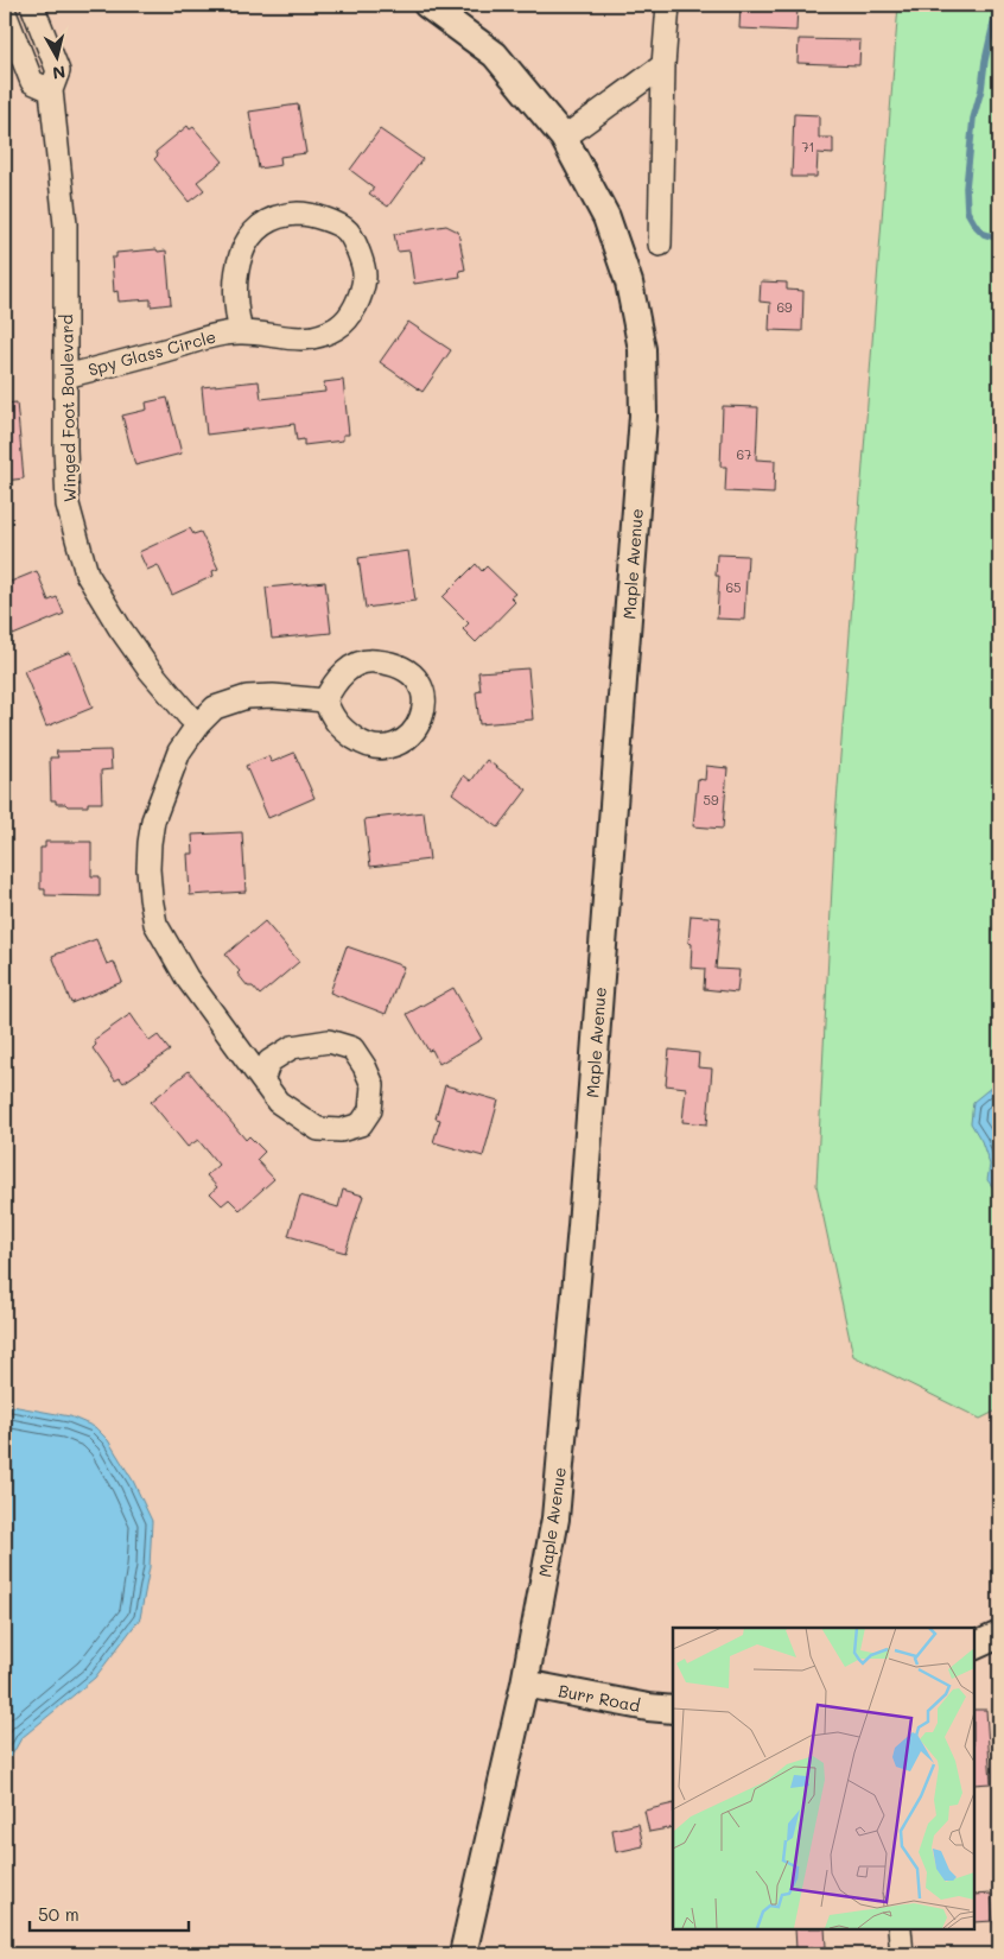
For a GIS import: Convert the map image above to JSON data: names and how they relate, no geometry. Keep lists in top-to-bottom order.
{
  "streets": {
    "street": [
      "Spy Glass Circle",
      "Winged Foot Boulevard",
      "Maple Avenue",
      "Burr Road"
    ]
  },
  "crossings": [
    ["Spy Glass Circle", "Winged Foot Boulevard"],
    ["Maple Avenue", "Burr Road"]
  ],
  "house_numbers": [
    "71",
    "69",
    "67",
    "65",
    "59"
  ],
  "scale_bar": "50 m",
  "north": "bottom"
}
